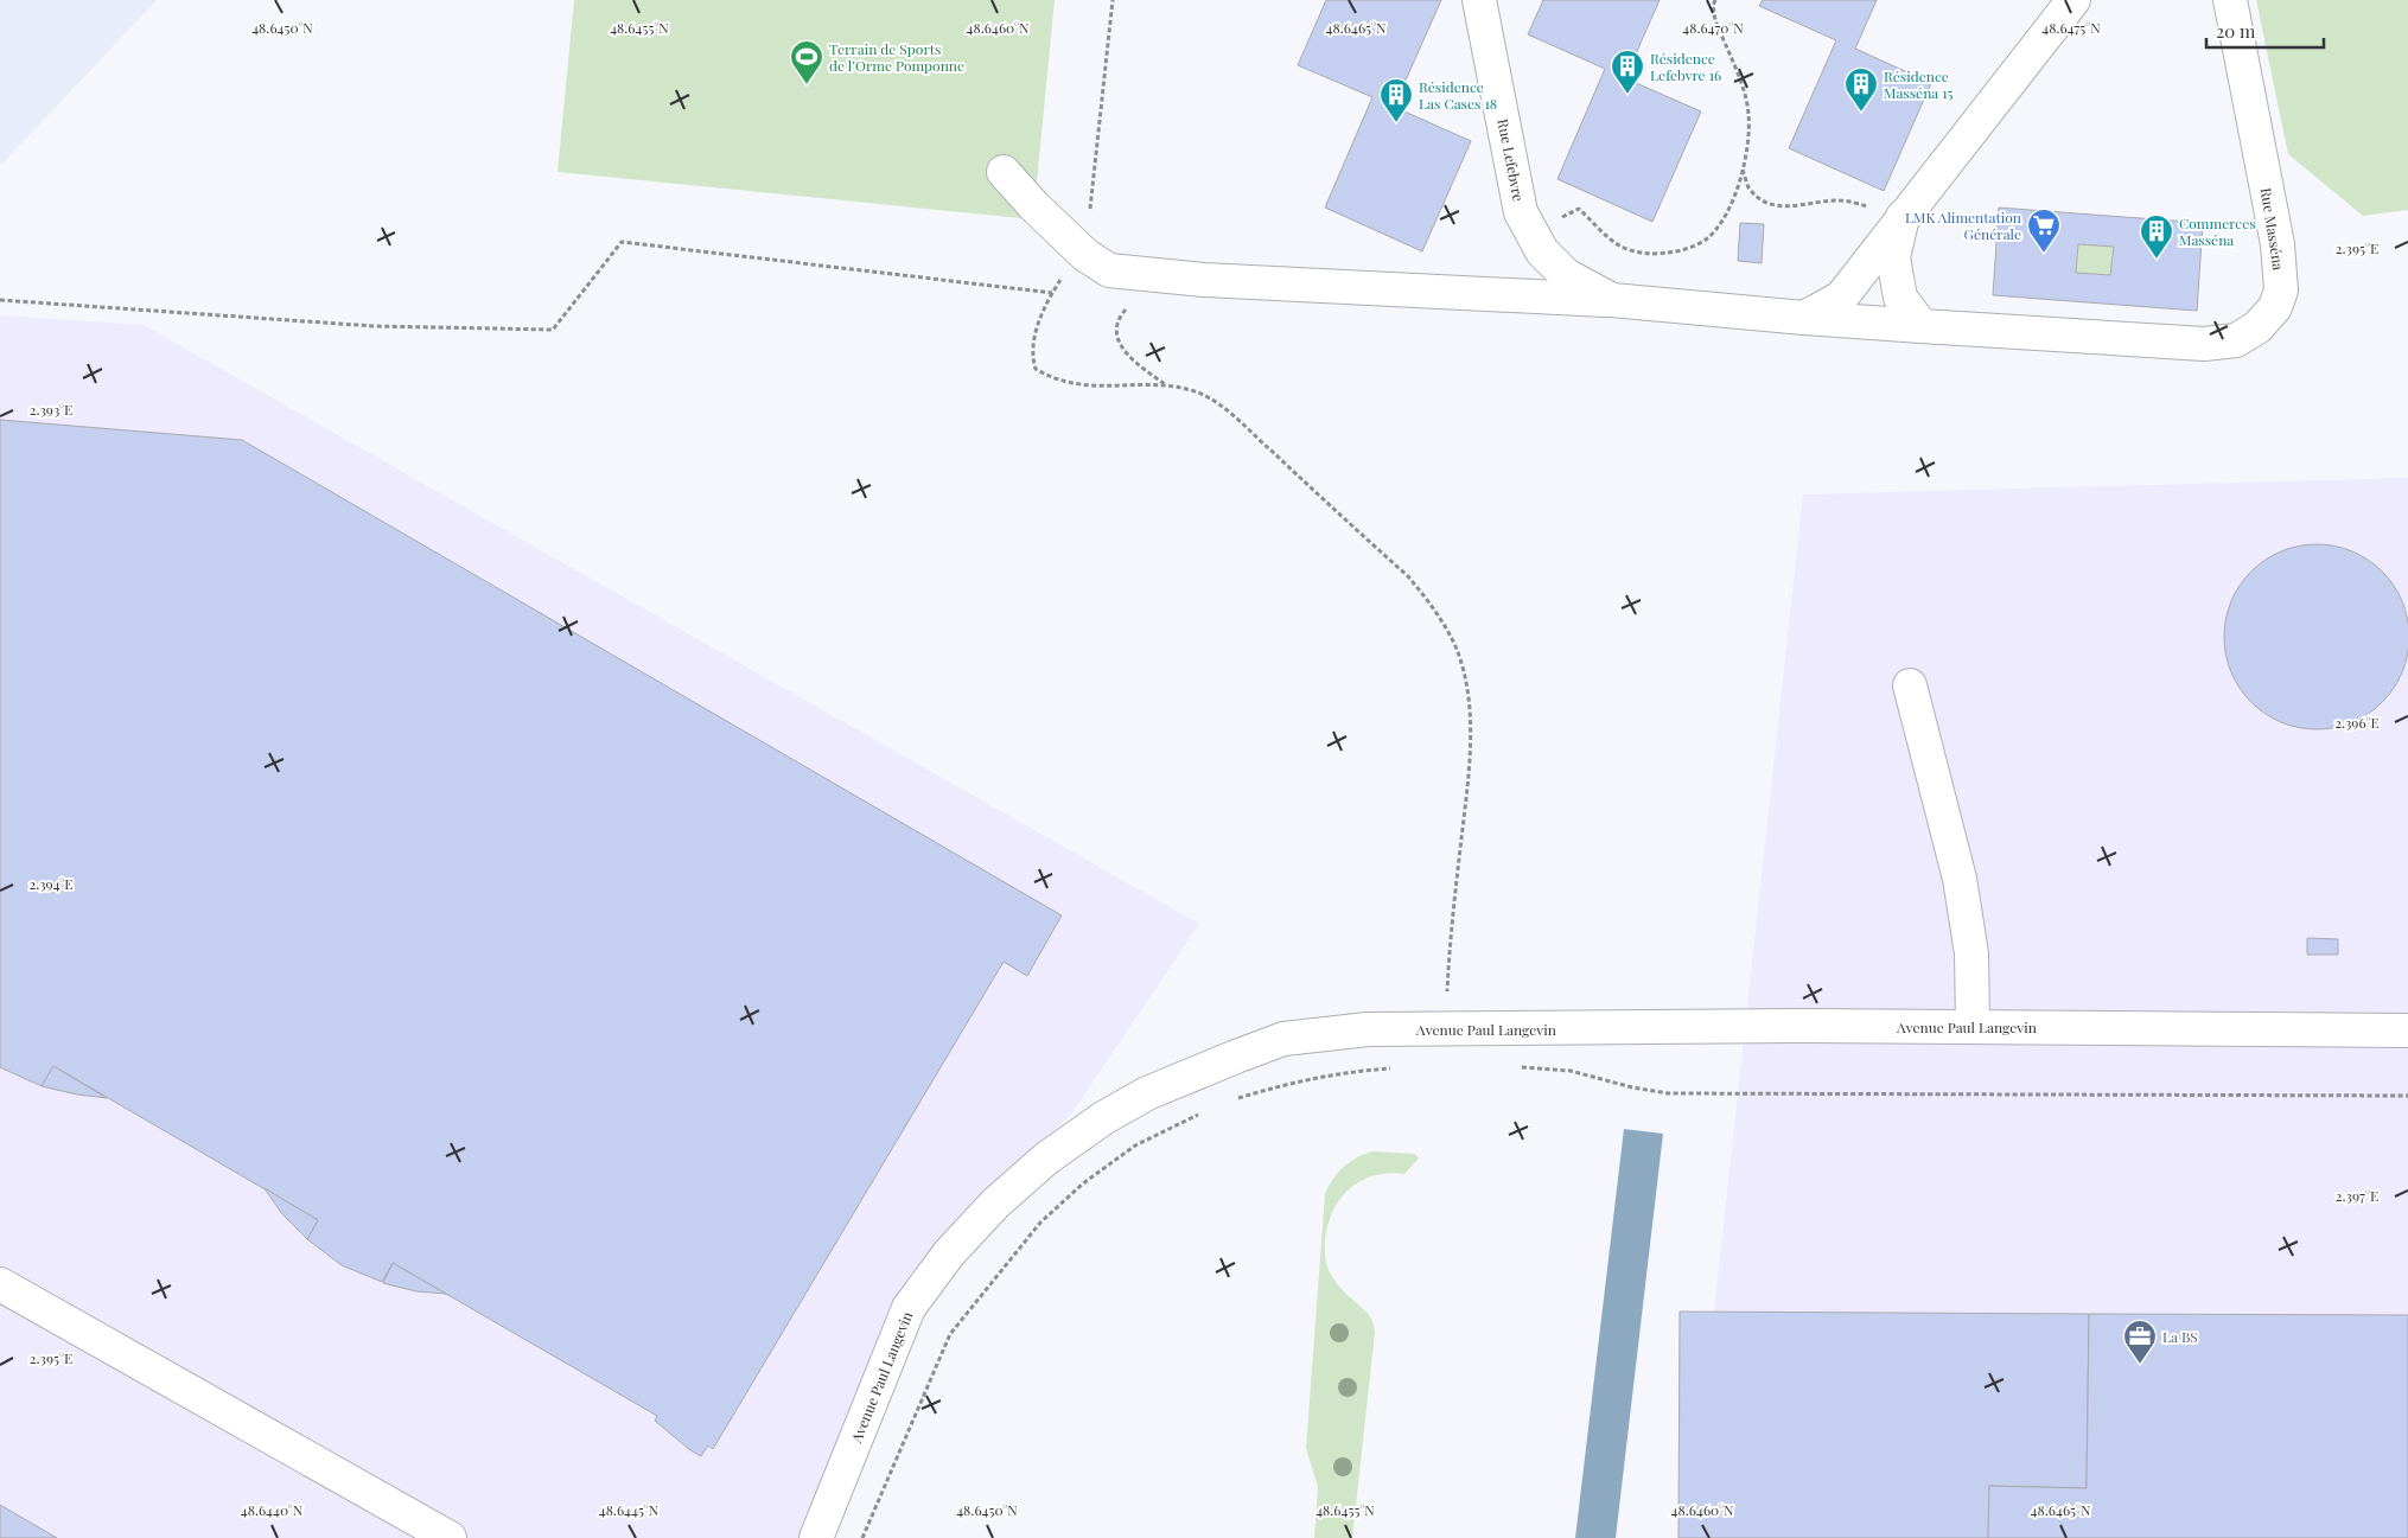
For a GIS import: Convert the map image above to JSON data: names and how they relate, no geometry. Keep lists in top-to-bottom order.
{
  "streets": {
    "street": ["Rue Lefebvre", "Rue Masséna", "Avenue Paul Langevin"]
  },
  "crossings": [
    ["Rue Lefebvre", "Rue Masséna"]
  ],
  "places": {
    "sports": ["Terrain de Sports de l’Orme Pomponne"],
    "building": [
      "Résidence Lefebvre 16",
      "Résidence Masséna 15",
      "Résidence Las Cases 18",
      "Commerces Masséna"
    ],
    "supermarket": ["LMK Alimentation Générale"],
    "office": ["La BS"]
  },
  "scale_bar": "20 m",
  "coordinates": [
    "48.6450°N",
    "48.6455°N",
    "48.6460°N",
    "48.6465°N",
    "48.6470°N",
    "48.6475°N",
    "2.395°E",
    "2.393°E",
    "2.396°E",
    "2.394°E",
    "2.397°E",
    "48.6440°N",
    "48.6445°N"
  ]
}
